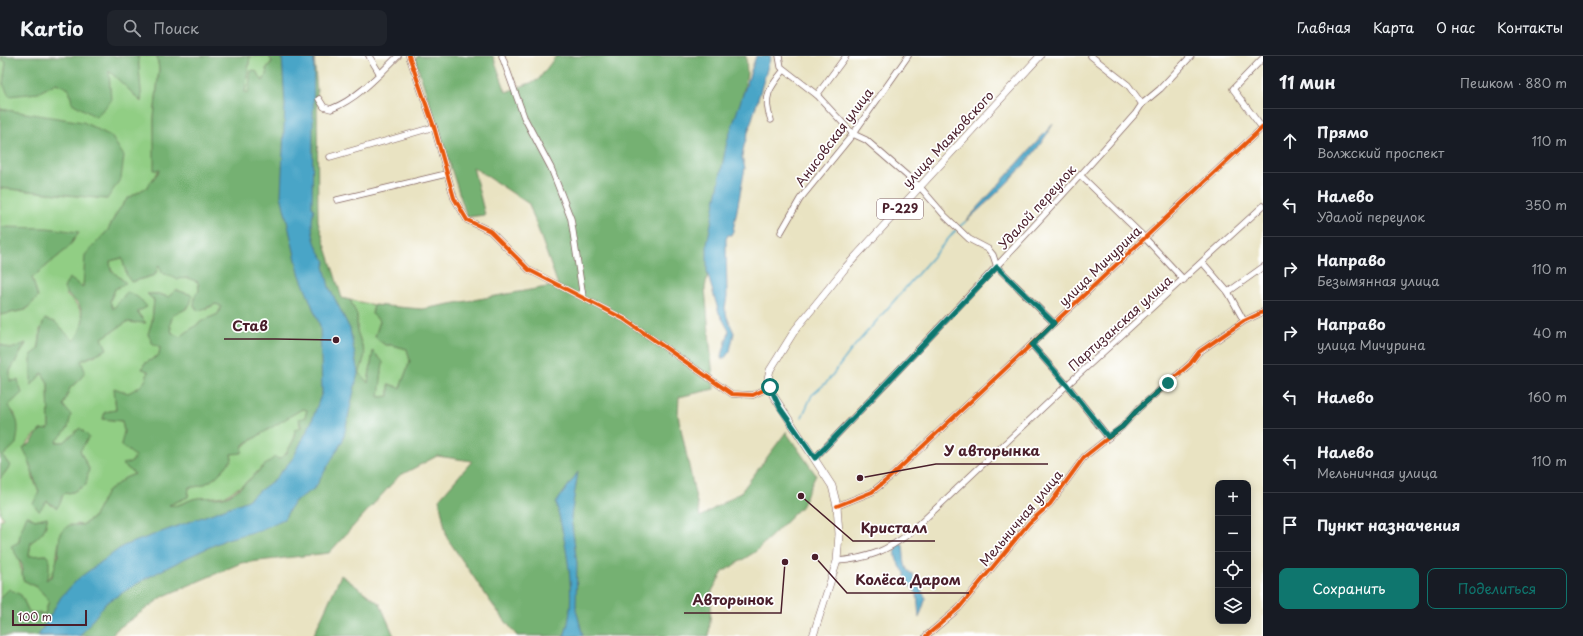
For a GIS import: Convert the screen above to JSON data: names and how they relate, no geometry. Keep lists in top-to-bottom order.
{
  "streets": {
    "main road": ["улица Маяковского", "Р-229"],
    "street": [
      "Анисовская улица",
      "Удалой переулок",
      "улица Мичурина",
      "Партизанская улица",
      "Мельничная улица"
    ]
  },
  "crossings": [
    ["улица Маяковского", "Р-229"],
    ["Удалой переулок", "Р-229"],
    ["Р-229", "улица Мичурина"],
    ["Р-229", "Партизанская улица"]
  ],
  "places": [
    "Став",
    "У авторынка",
    "Кристалл",
    "Колёса Даром",
    "Авторынок"
  ],
  "scale_bar": "100 m",
  "page": {
    "header": "Kartio",
    "search": "Поиск",
    "nav": [
      "Главная",
      "Карта",
      "О нас",
      "Контакты"
    ],
    "heading": ["11 мин", "Пешком · 880 m"],
    "list": [
      ["Прямо", "Волжский проспект", "110 m"],
      ["Налево", "Удалой переулок", "350 m"],
      ["Направо", "Безымянная улица", "110 m"],
      ["Направо", "улица Мичурина", "40 m"],
      ["Налево", "160 m"],
      ["Налево", "Мельничная улица", "110 m"],
      "Пункт назначения"
    ],
    "map_buttons": ["+", "−"],
    "buttons": ["Сохранить", "Поделиться"],
    "scale": "100 m"
  }
}
